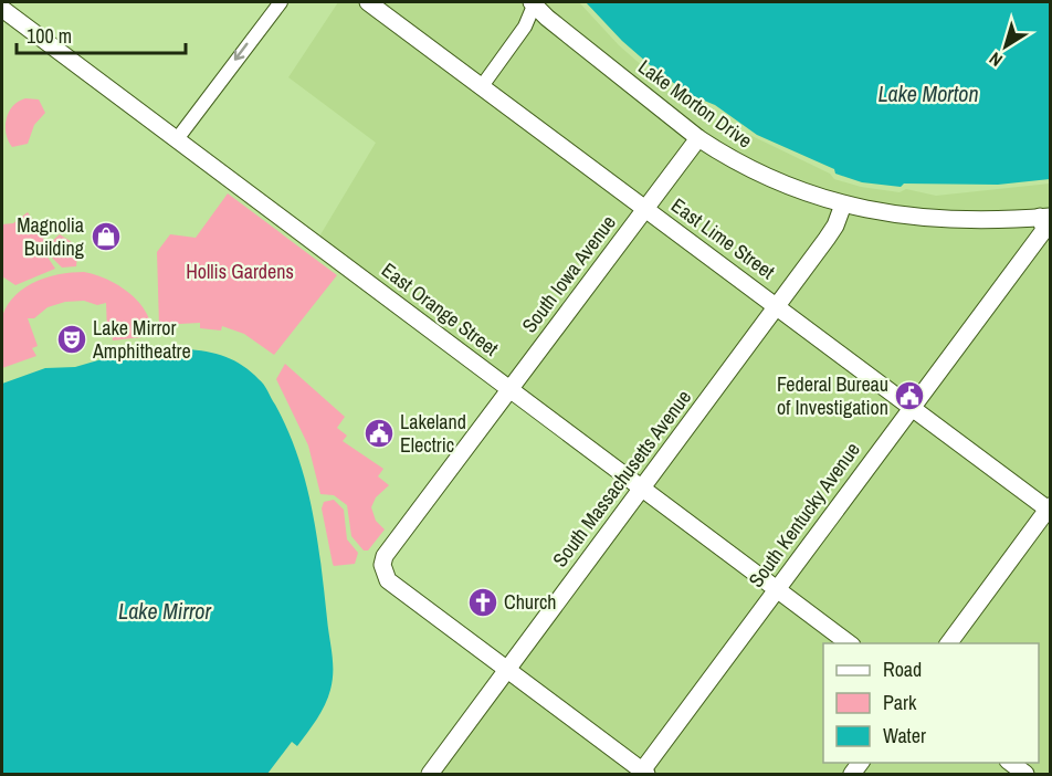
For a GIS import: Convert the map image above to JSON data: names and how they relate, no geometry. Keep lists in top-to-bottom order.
{
  "streets": {
    "street": [
      "Lake Morton Drive",
      "East Lime Street",
      "South Iowa Avenue",
      "East Orange Street",
      "South Massachusetts Avenue",
      "South Kentucky Avenue"
    ]
  },
  "crossings": [
    ["Lake Morton Drive", "South Iowa Avenue"],
    ["Lake Morton Drive", "South Massachusetts Avenue"],
    ["Lake Morton Drive", "South Kentucky Avenue"],
    ["East Lime Street", "South Iowa Avenue"],
    ["East Lime Street", "South Massachusetts Avenue"],
    ["East Lime Street", "South Kentucky Avenue"],
    ["South Iowa Avenue", "East Orange Street"],
    ["South Iowa Avenue", "South Massachusetts Avenue"],
    ["East Orange Street", "South Massachusetts Avenue"],
    ["East Orange Street", "South Kentucky Avenue"]
  ],
  "water": ["Lake Morton", "Lake Mirror"],
  "parks": ["Hollis Gardens"],
  "places": {
    "shop": ["Magnolia Building"],
    "theatre": ["Lake Mirror Amphitheatre"],
    "public building": ["Federal Bureau of Investigation", "Lakeland Electric"],
    "church": ["Church"]
  },
  "legend": ["Road", "Park", "Water"],
  "scale_bar": "100 m",
  "north": "bottom left"
}
